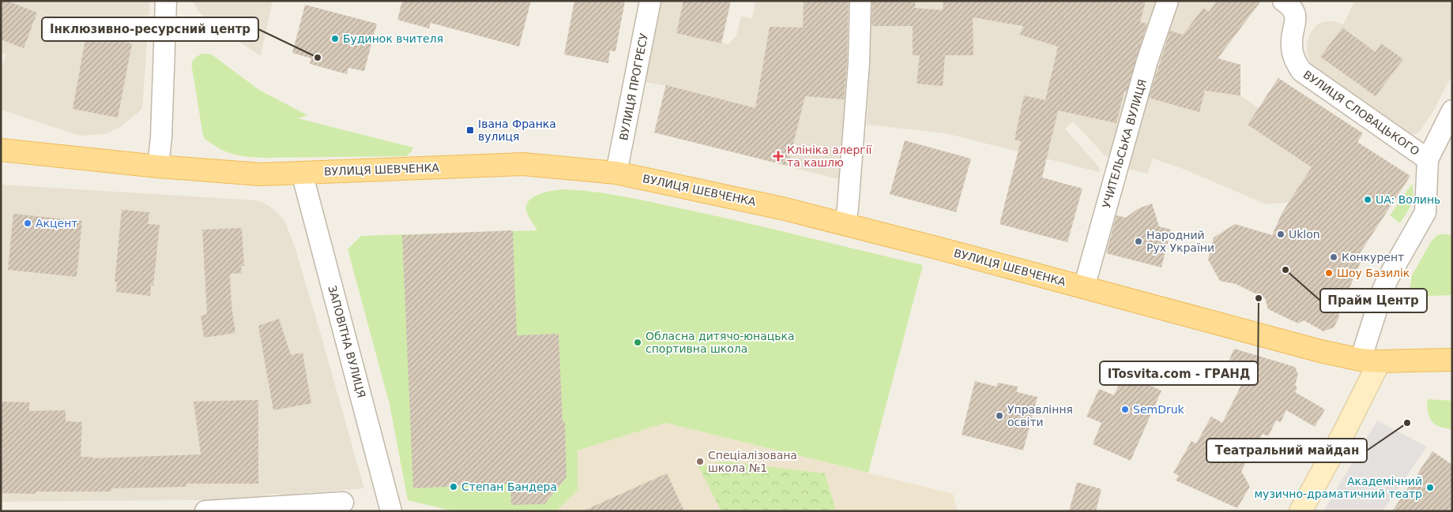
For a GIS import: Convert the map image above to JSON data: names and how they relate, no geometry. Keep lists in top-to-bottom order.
{
  "streets": {
    "main road": ["ВУЛИЦЯ СЛОВАЦЬКОГО", "ВУЛИЦЯ ШЕВЧЕНКА"],
    "street": ["ВУЛИЦЯ ПРОГРЕСУ", "УЧИТЕЛЬСЬКА ВУЛИЦЯ", "ЗАПОВІТНА ВУЛИЦЯ"]
  },
  "crossings": [
    ["ВУЛИЦЯ ПРОГРЕСУ", "ВУЛИЦЯ ШЕВЧЕНКА"],
    ["ВУЛИЦЯ СЛОВАЦЬКОГО", "ВУЛИЦЯ ШЕВЧЕНКА"],
    ["УЧИТЕЛЬСЬКА ВУЛИЦЯ", "ВУЛИЦЯ ШЕВЧЕНКА"],
    ["ВУЛИЦЯ ШЕВЧЕНКА", "ЗАПОВІТНА ВУЛИЦЯ"]
  ],
  "places": {
    "other": [
      "Будинок вчителя",
      "Інклюзивно-ресурсний центр",
      "UA: Волинь",
      "Акцент",
      "Uklon",
      "Народний Рух України",
      "Конкурент",
      "Прайм Центр",
      "Шоу Базилік",
      "ITosvita.com - ГРАНД",
      "Обласна дитячо-юнацька спортивна школа",
      "SemDruk",
      "Управління освіти",
      "Театральний майдан",
      "Спеціалізована школа №1",
      "Степан Бандера",
      "Академічний музично-драматичний театр"
    ],
    "transit": ["Івана Франка вулиця"],
    "health": ["Клініка алергії та кашлю"]
  }
}
